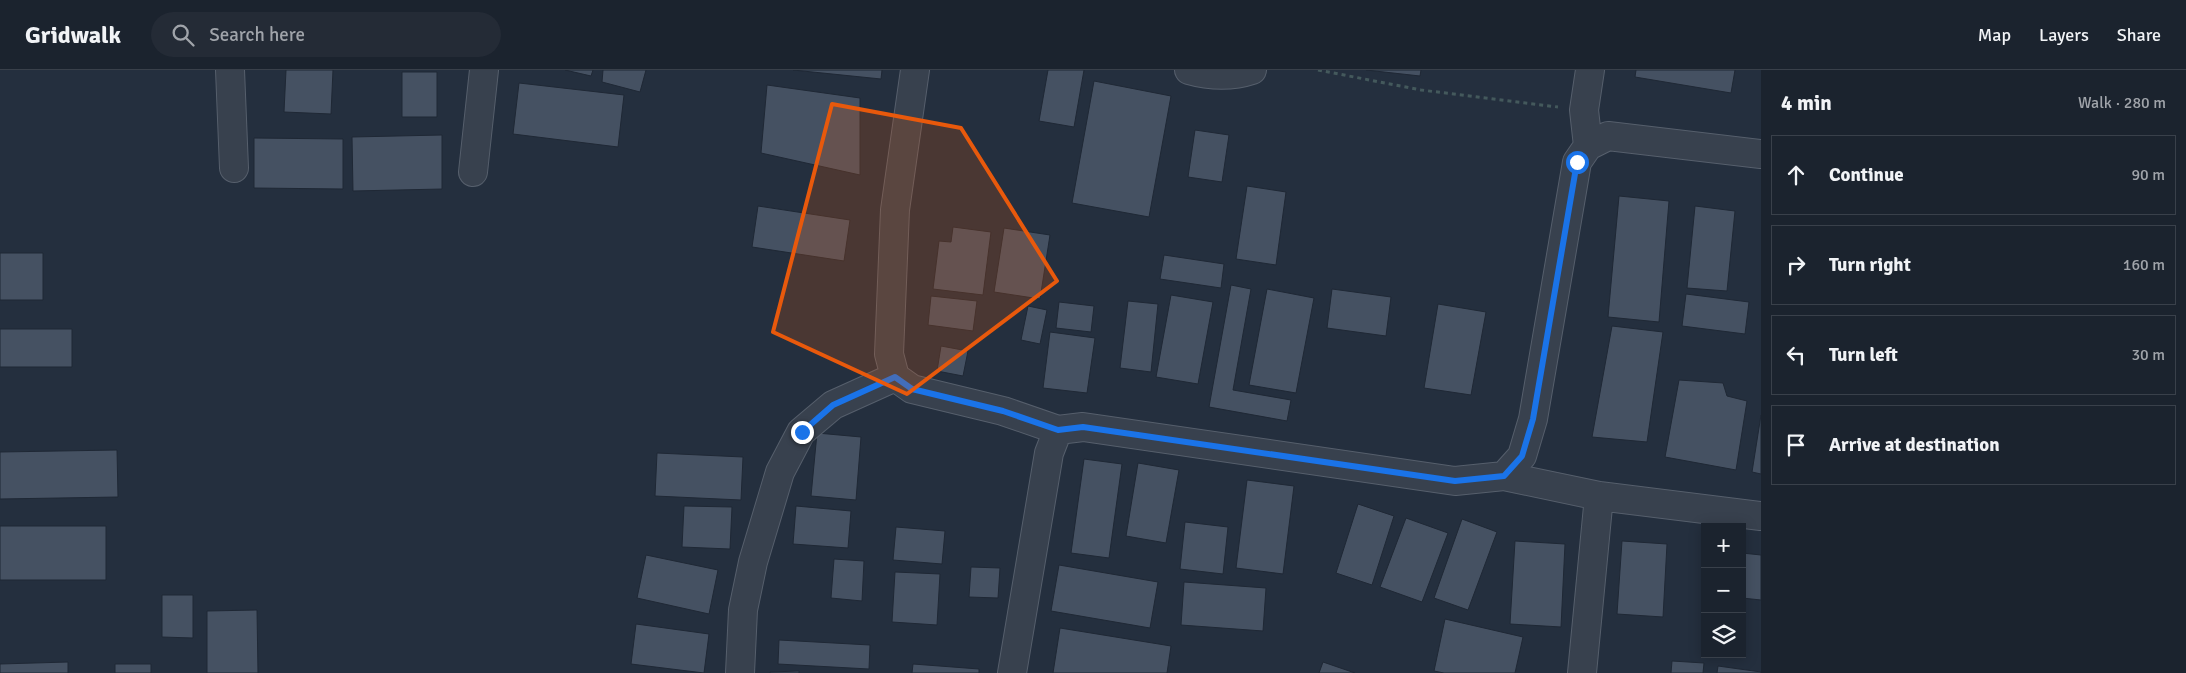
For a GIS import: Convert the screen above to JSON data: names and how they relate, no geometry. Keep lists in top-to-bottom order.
{
  "page": {
    "header": "Gridwalk",
    "search": "Search here",
    "nav": ["Map", "Layers", "Share"],
    "heading": ["4 min", "Walk · 280 m"],
    "list": [
      ["Continue", "90 m"],
      ["Turn right", "160 m"],
      ["Turn left", "30 m"],
      "Arrive at destination"
    ],
    "map_buttons": ["+", "−"]
  }
}
